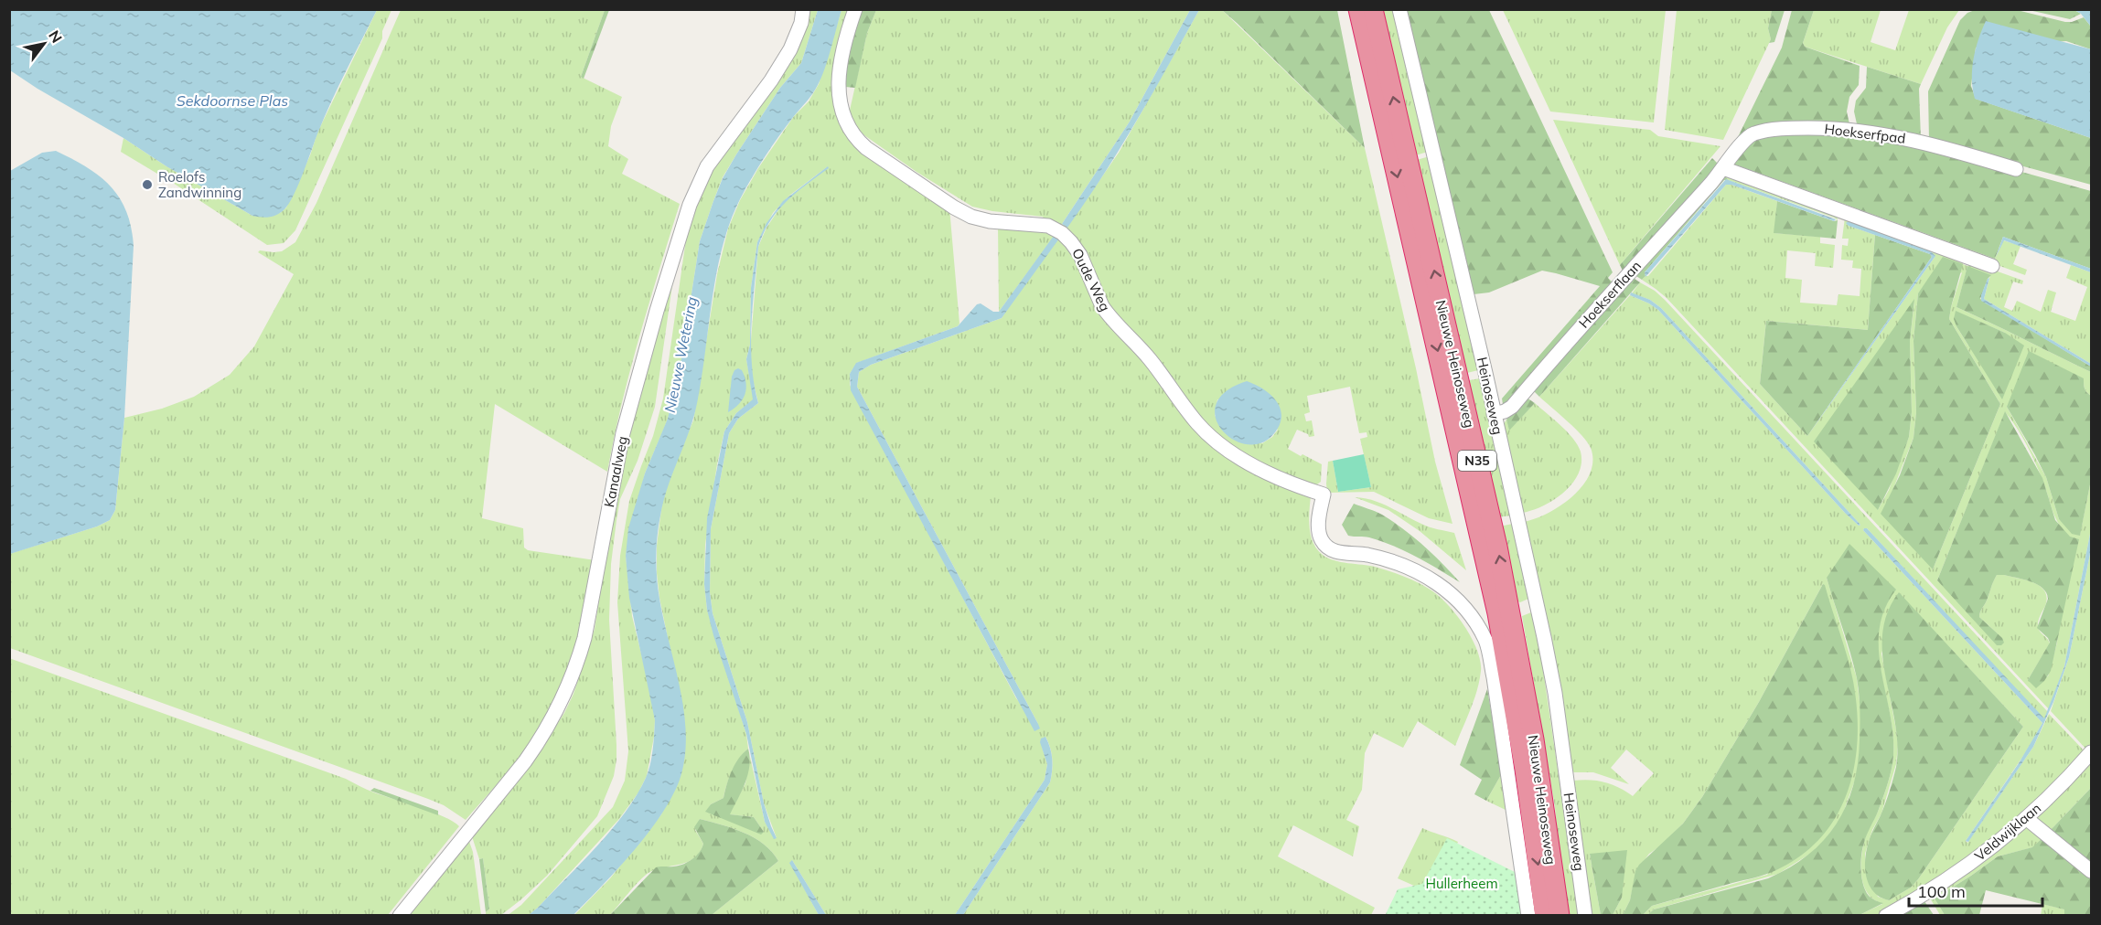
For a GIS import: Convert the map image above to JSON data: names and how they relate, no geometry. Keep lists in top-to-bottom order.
{
  "streets": {
    "highway": ["Nieuwe Heinoseweg", "N35"],
    "street": [
      "Hoekserfpad",
      "Oude Weg",
      "Hoekserflaan",
      "Heinoseweg",
      "Kanaalweg",
      "Veldwijklaan"
    ]
  },
  "crossings": [
    ["Hoekserfpad", "Hoekserflaan"],
    ["Hoekserflaan", "Heinoseweg"]
  ],
  "water": ["Sekdoornse Plas", "Nieuwe Wetering"],
  "parks": ["Hullerheem"],
  "places": ["Roelofs Zandwinning"],
  "scale_bar": "100 m",
  "north": "top right"
}
